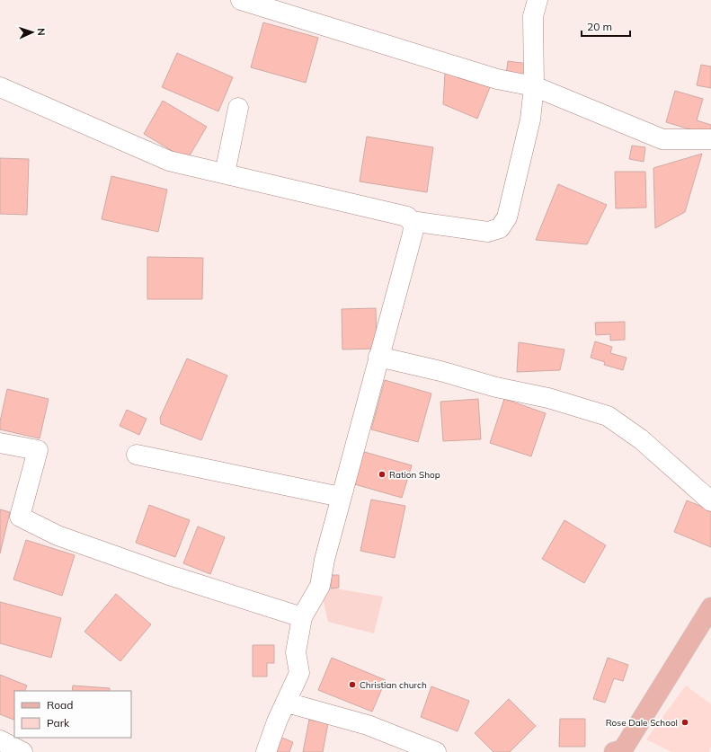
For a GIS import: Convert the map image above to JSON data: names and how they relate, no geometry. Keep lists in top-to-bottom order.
{
  "places": ["Ration Shop", "Christian church", "Rose Dale School"],
  "legend": ["Road", "Park"],
  "scale_bar": "20 m",
  "north": "right"
}
